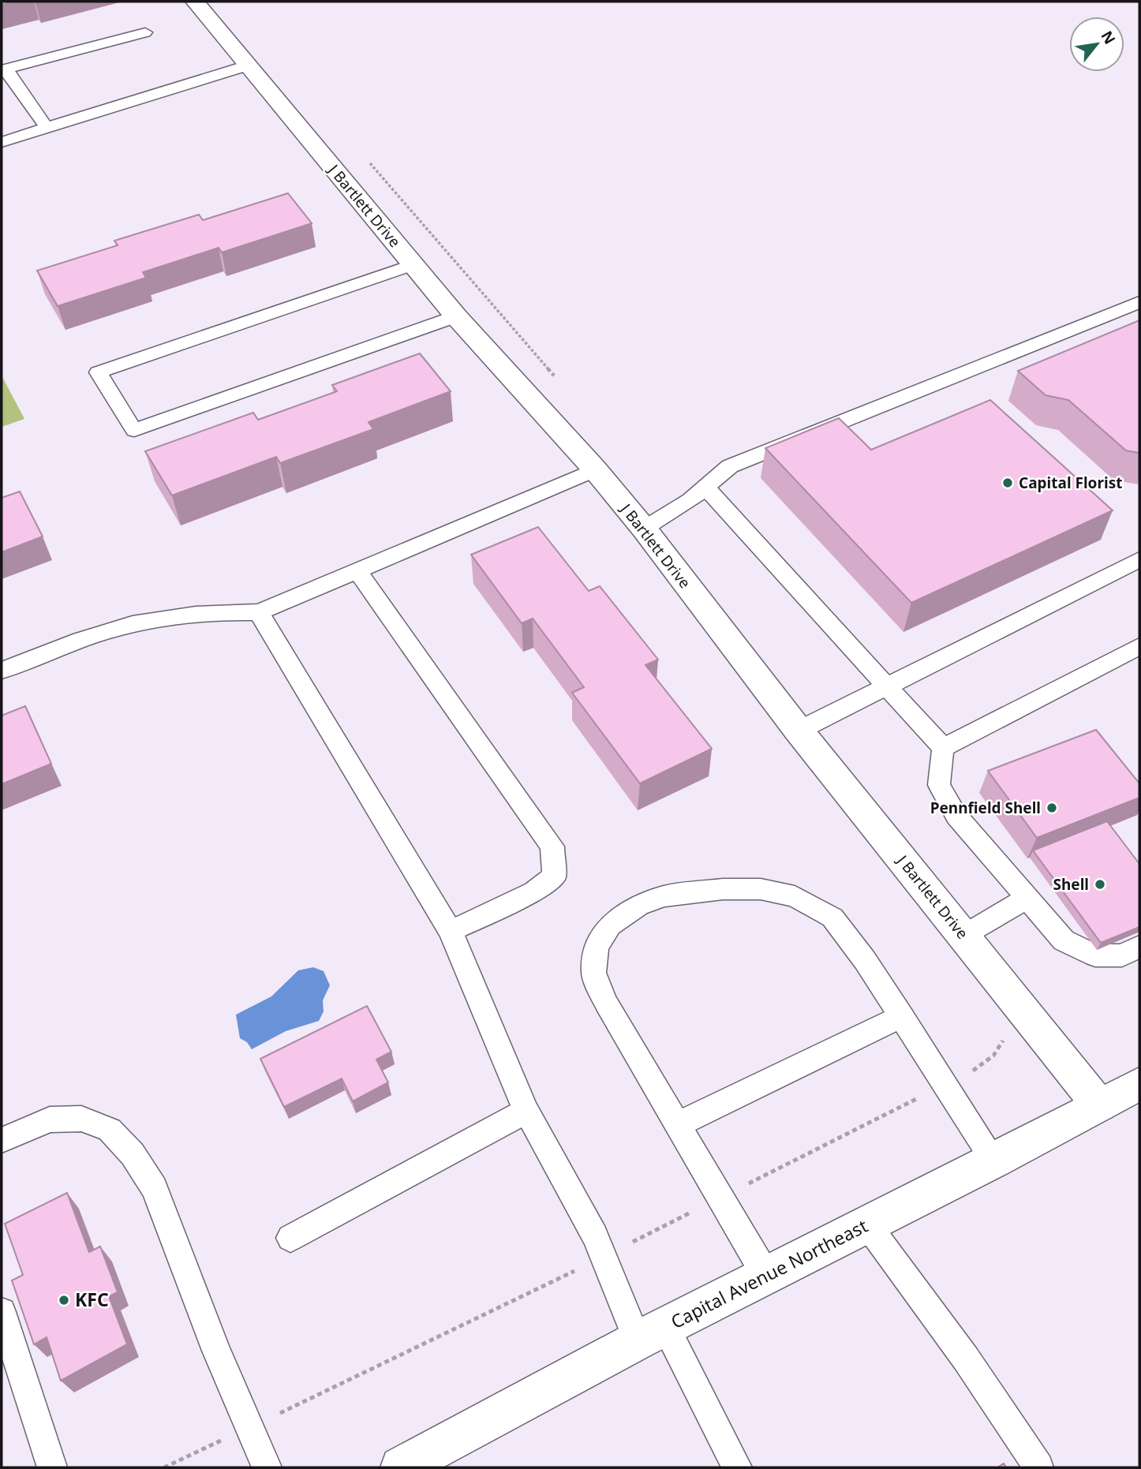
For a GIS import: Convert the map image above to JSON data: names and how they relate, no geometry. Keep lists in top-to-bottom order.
{
  "streets": {
    "street": ["J Bartlett Drive", "Capital Avenue Northeast"]
  },
  "crossings": [
    ["J Bartlett Drive", "Capital Avenue Northeast"]
  ],
  "places": [
    "Capital Florist",
    "Pennfield Shell",
    "Shell",
    "KFC"
  ],
  "north": "top right"
}
